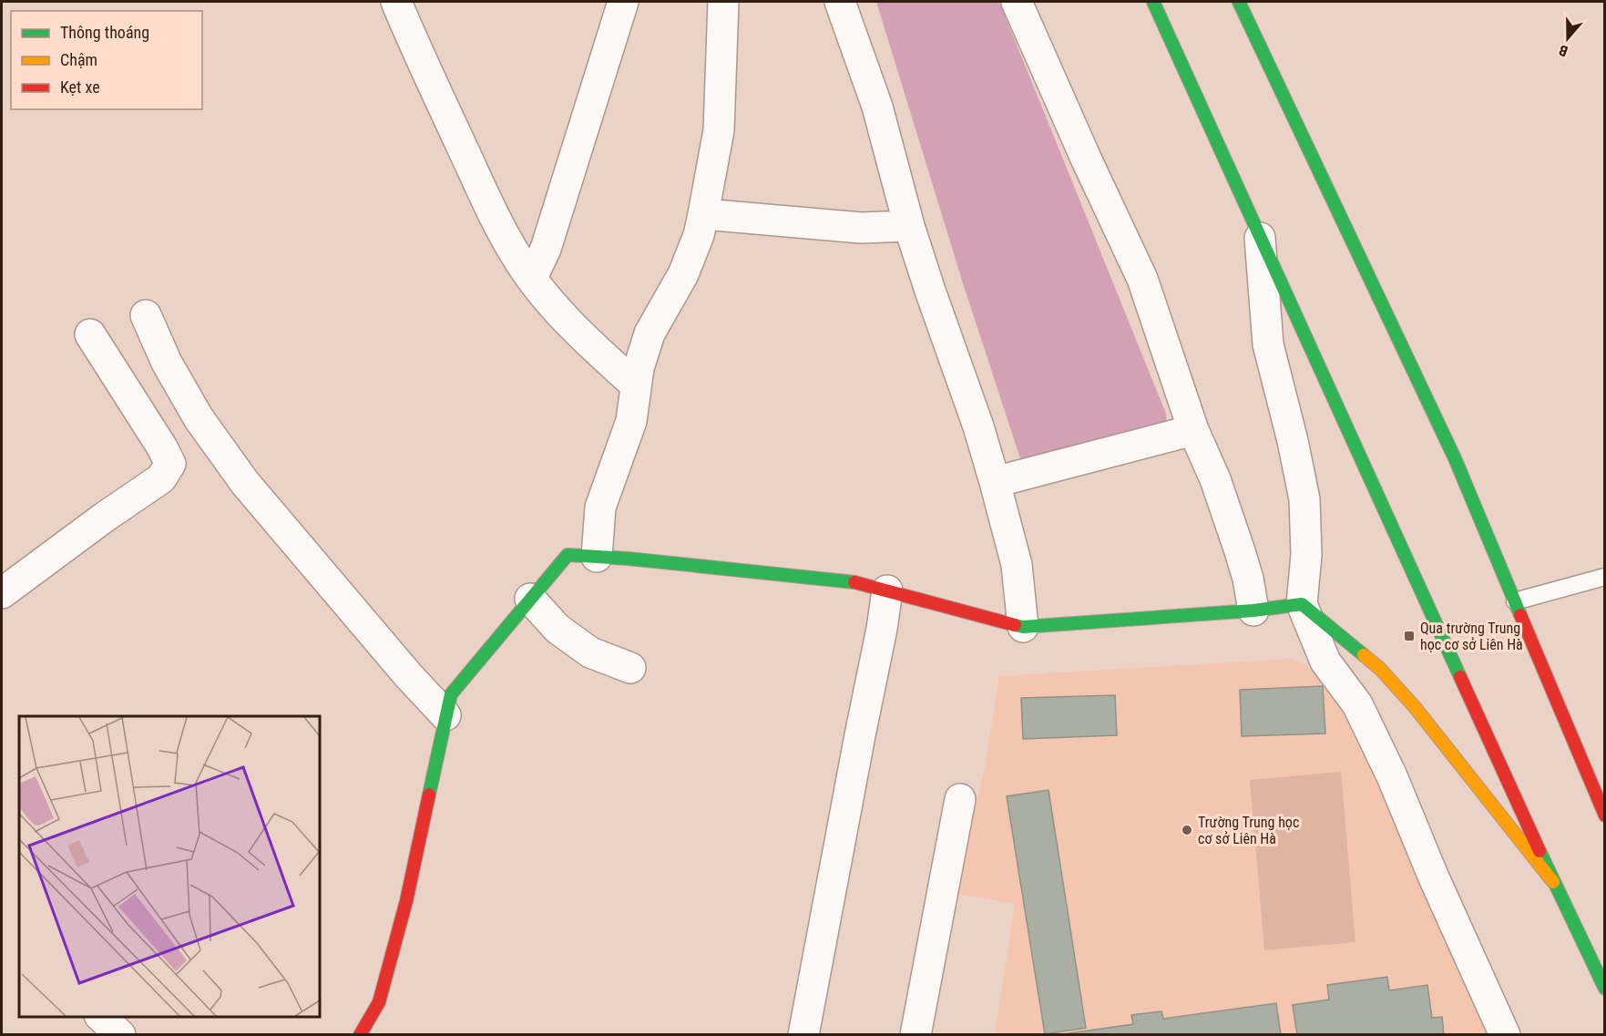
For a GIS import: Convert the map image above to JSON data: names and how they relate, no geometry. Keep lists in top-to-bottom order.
{
  "places": {
    "transit": ["Qua trường Trung học cơ sở Liên Hà"],
    "other": ["Trường Trung học cơ sở Liên Hà"]
  },
  "legend": ["Thông thoáng", "Chậm", "Kẹt xe"],
  "north": "bottom"
}
